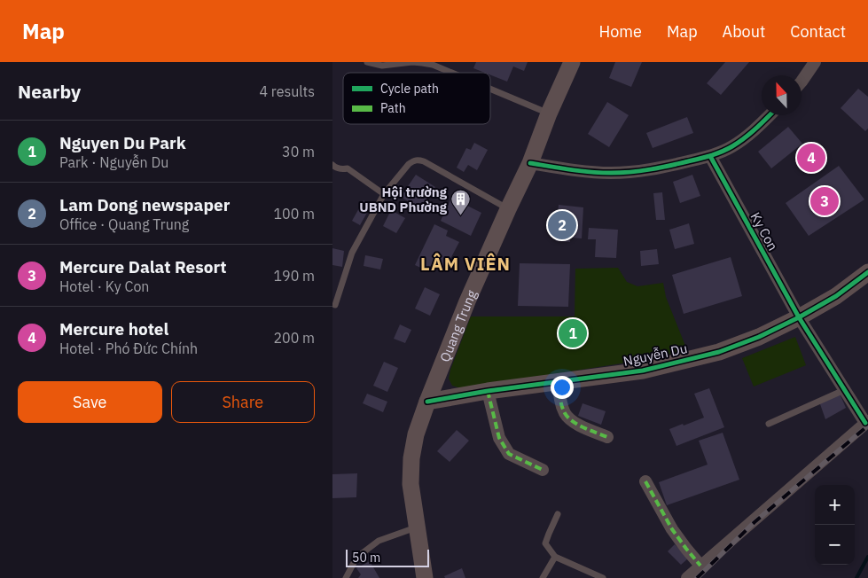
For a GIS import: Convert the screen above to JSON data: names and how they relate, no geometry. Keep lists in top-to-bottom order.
{
  "streets": {
    "main road": ["Quang Trung", "Nguyễn Du"],
    "street": ["Ky Con"]
  },
  "crossings": [
    ["Ky Con", "Nguyễn Du"],
    ["Quang Trung", "Nguyễn Du"]
  ],
  "districts": ["LÂM VIÊN"],
  "places": {
    "building": ["Hội trường UBND Phường"]
  },
  "legend": ["Cycle path", "Path"],
  "scale_bar": "50 m",
  "north": "top",
  "page": {
    "header": "Map",
    "nav": [
      "Home",
      "Map",
      "About",
      "Contact"
    ],
    "heading": ["Nearby", "4 results"],
    "list": [
      {
        "mark": "1",
        "name": "Nguyen Du Park",
        "note": "Park · Nguyễn Du",
        "value": "30 m"
      },
      {
        "mark": "2",
        "name": "Lam Dong newspaper",
        "note": "Office · Quang Trung",
        "value": "100 m"
      },
      {
        "mark": "3",
        "name": "Mercure Dalat Resort",
        "note": "Hotel · Ky Con",
        "value": "190 m"
      },
      {
        "mark": "4",
        "name": "Mercure hotel",
        "note": "Hotel · Phó Đức Chính",
        "value": "200 m"
      }
    ],
    "pins": [
      "4",
      "3",
      "2",
      "1"
    ],
    "buttons": ["Save", "Share"],
    "map_buttons": ["+", "−"],
    "scale": "50 m"
  }
}
